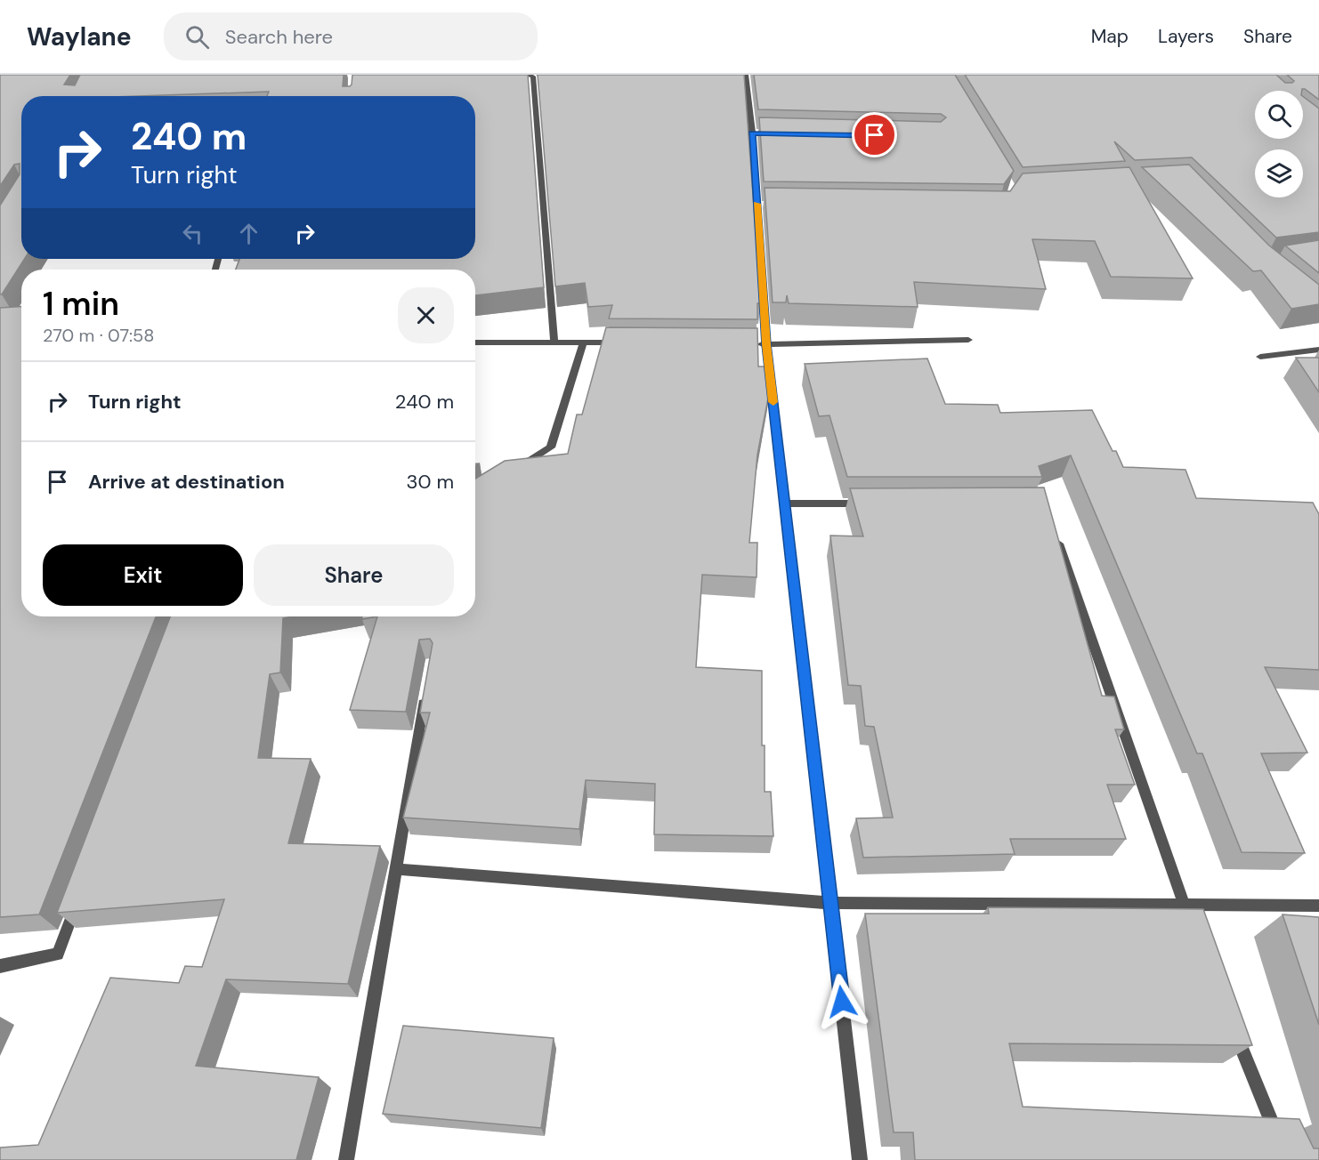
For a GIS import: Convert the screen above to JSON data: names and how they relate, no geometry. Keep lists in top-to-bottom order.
{
  "page": {
    "header": "Waylane",
    "search": "Search here",
    "nav": ["Map", "Layers", "Share"],
    "turn": ["240 m", "Turn right"],
    "heading": ["1 min", "270 m · 07:58"],
    "list": [
      {
        "name": "Turn right",
        "value": "240 m"
      },
      {
        "name": "Arrive at destination",
        "value": "30 m"
      }
    ],
    "buttons": ["Exit", "Share"]
  }
}
